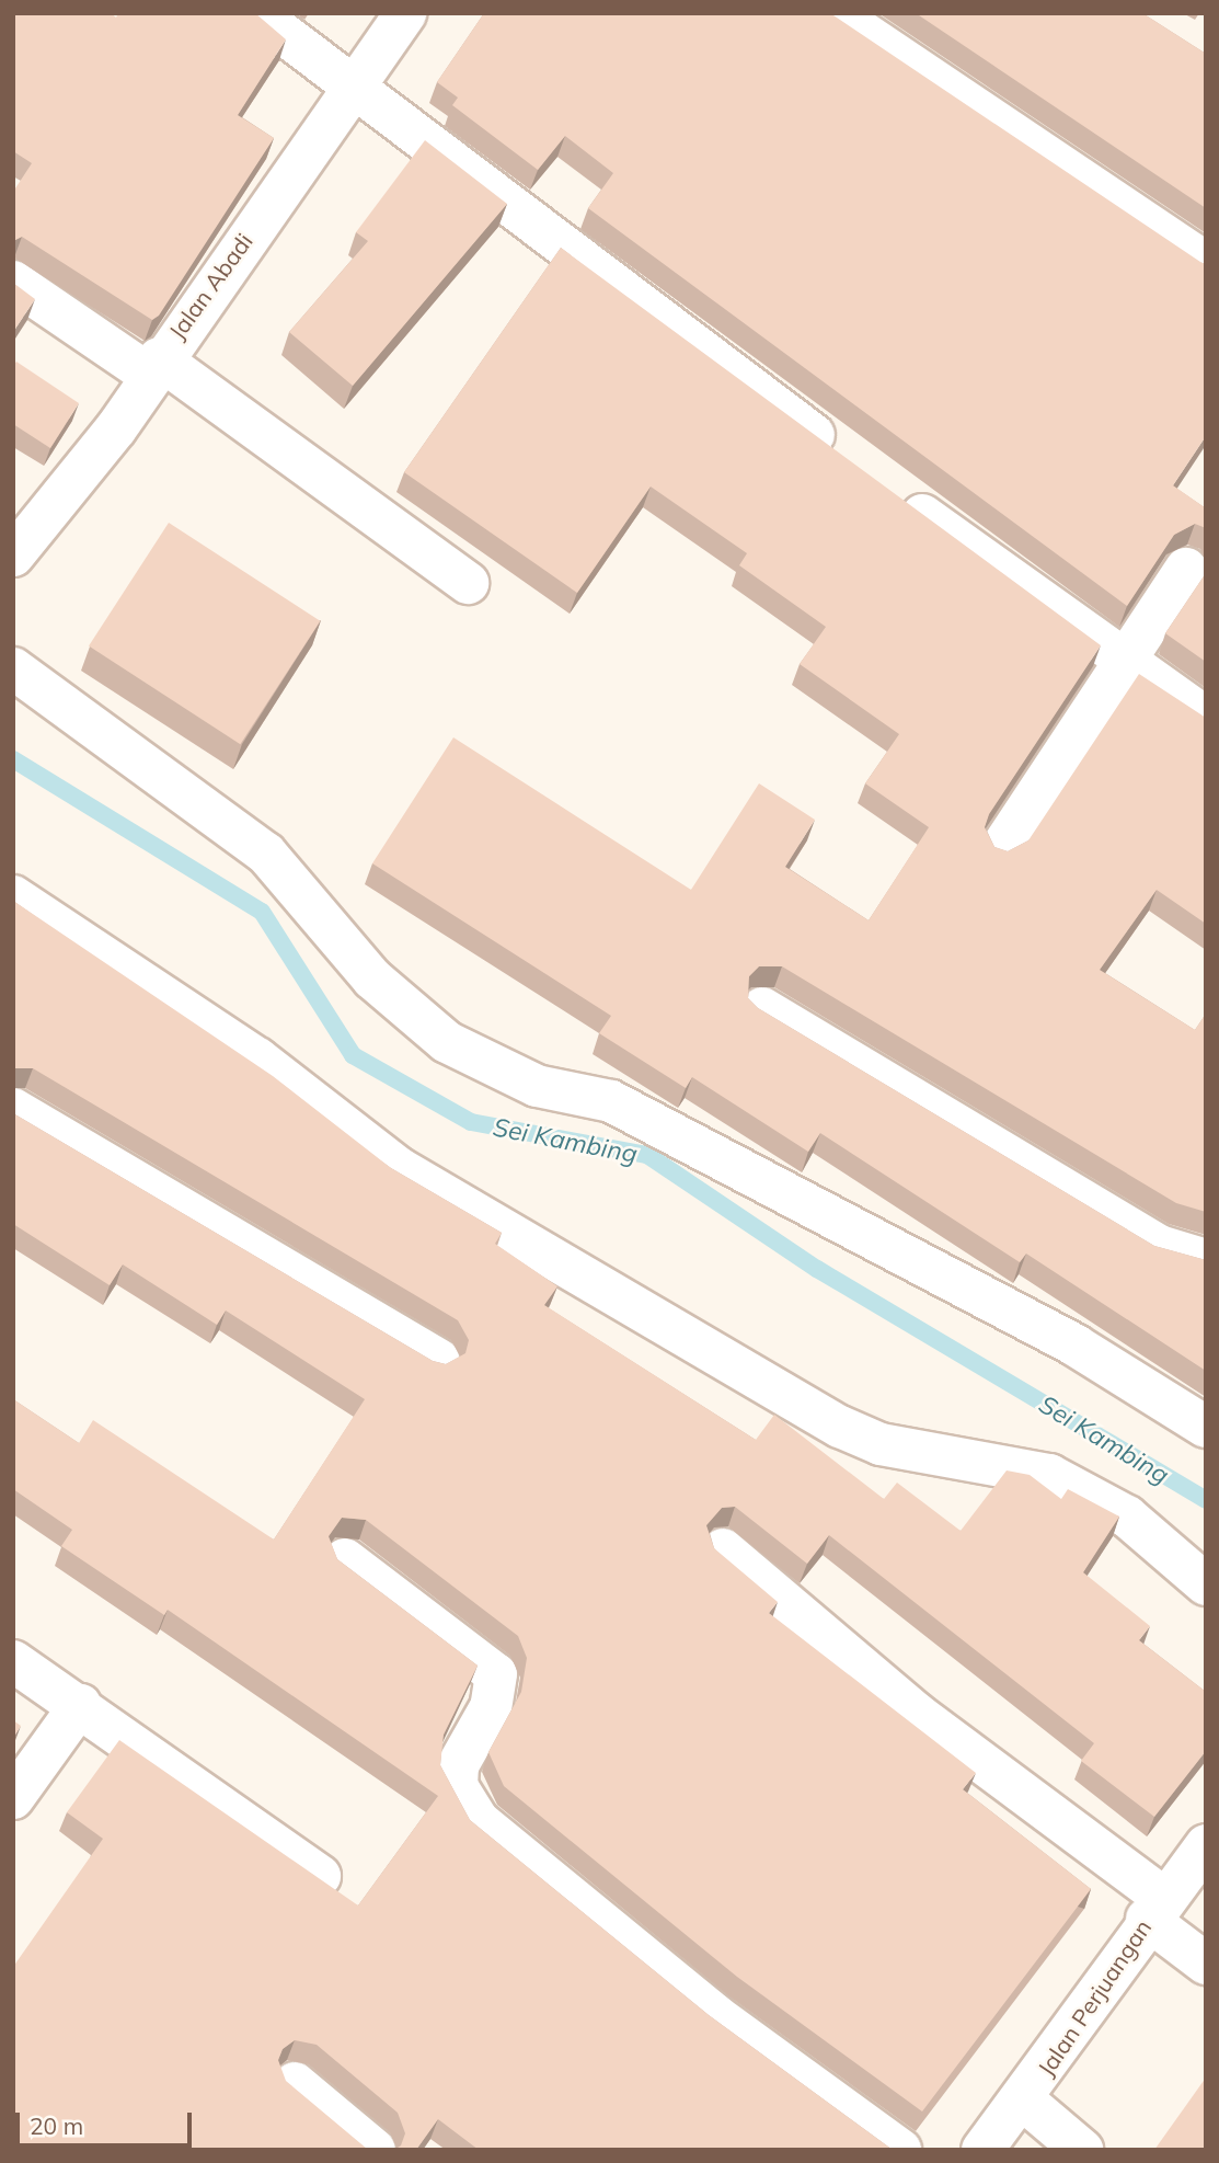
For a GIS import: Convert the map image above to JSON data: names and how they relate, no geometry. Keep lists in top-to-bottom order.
{
  "streets": {
    "street": ["Jalan Abadi", "Jalan Perjuangan"]
  },
  "water": ["Sei Kambing"],
  "scale_bar": "20 m"
}
